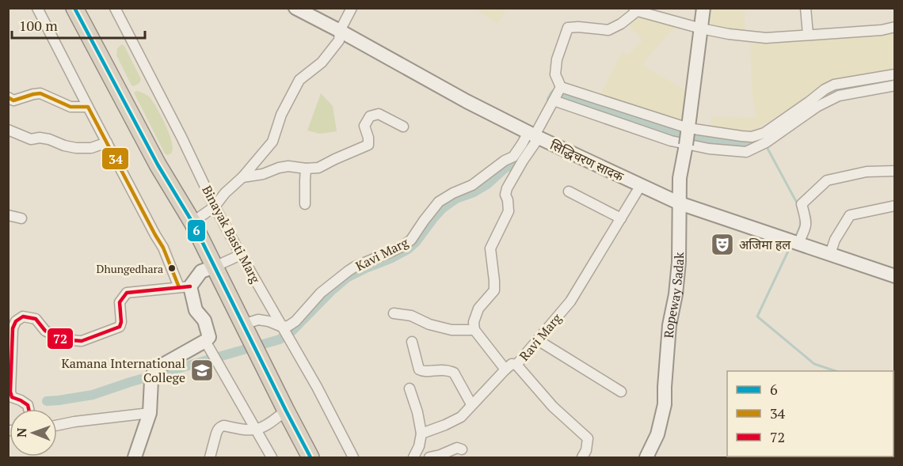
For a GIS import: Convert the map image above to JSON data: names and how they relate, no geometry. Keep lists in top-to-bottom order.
{
  "streets": {
    "main road": ["सिद्धिचरण सादक", "Ropeway Sadak"],
    "street": ["Binayak Basti Marg", "Kavi Marg", "Ravi Marg"]
  },
  "crossings": [
    ["सिद्धिचरण सादक", "Kavi Marg"],
    ["सिद्धिचरण सादक", "Ropeway Sadak"],
    ["सिद्धिचरण सादक", "Ravi Marg"],
    ["Binayak Basti Marg", "Kavi Marg"]
  ],
  "places": {
    "theatre": ["अजिमा हल"],
    "other": ["Dhungedhara"],
    "school or university": ["Kamana International College"]
  },
  "lines": ["transit line 6", "transit line 34", "transit line 72"],
  "legend": ["6", "34", "72"],
  "scale_bar": "100 m",
  "north": "left"
}
